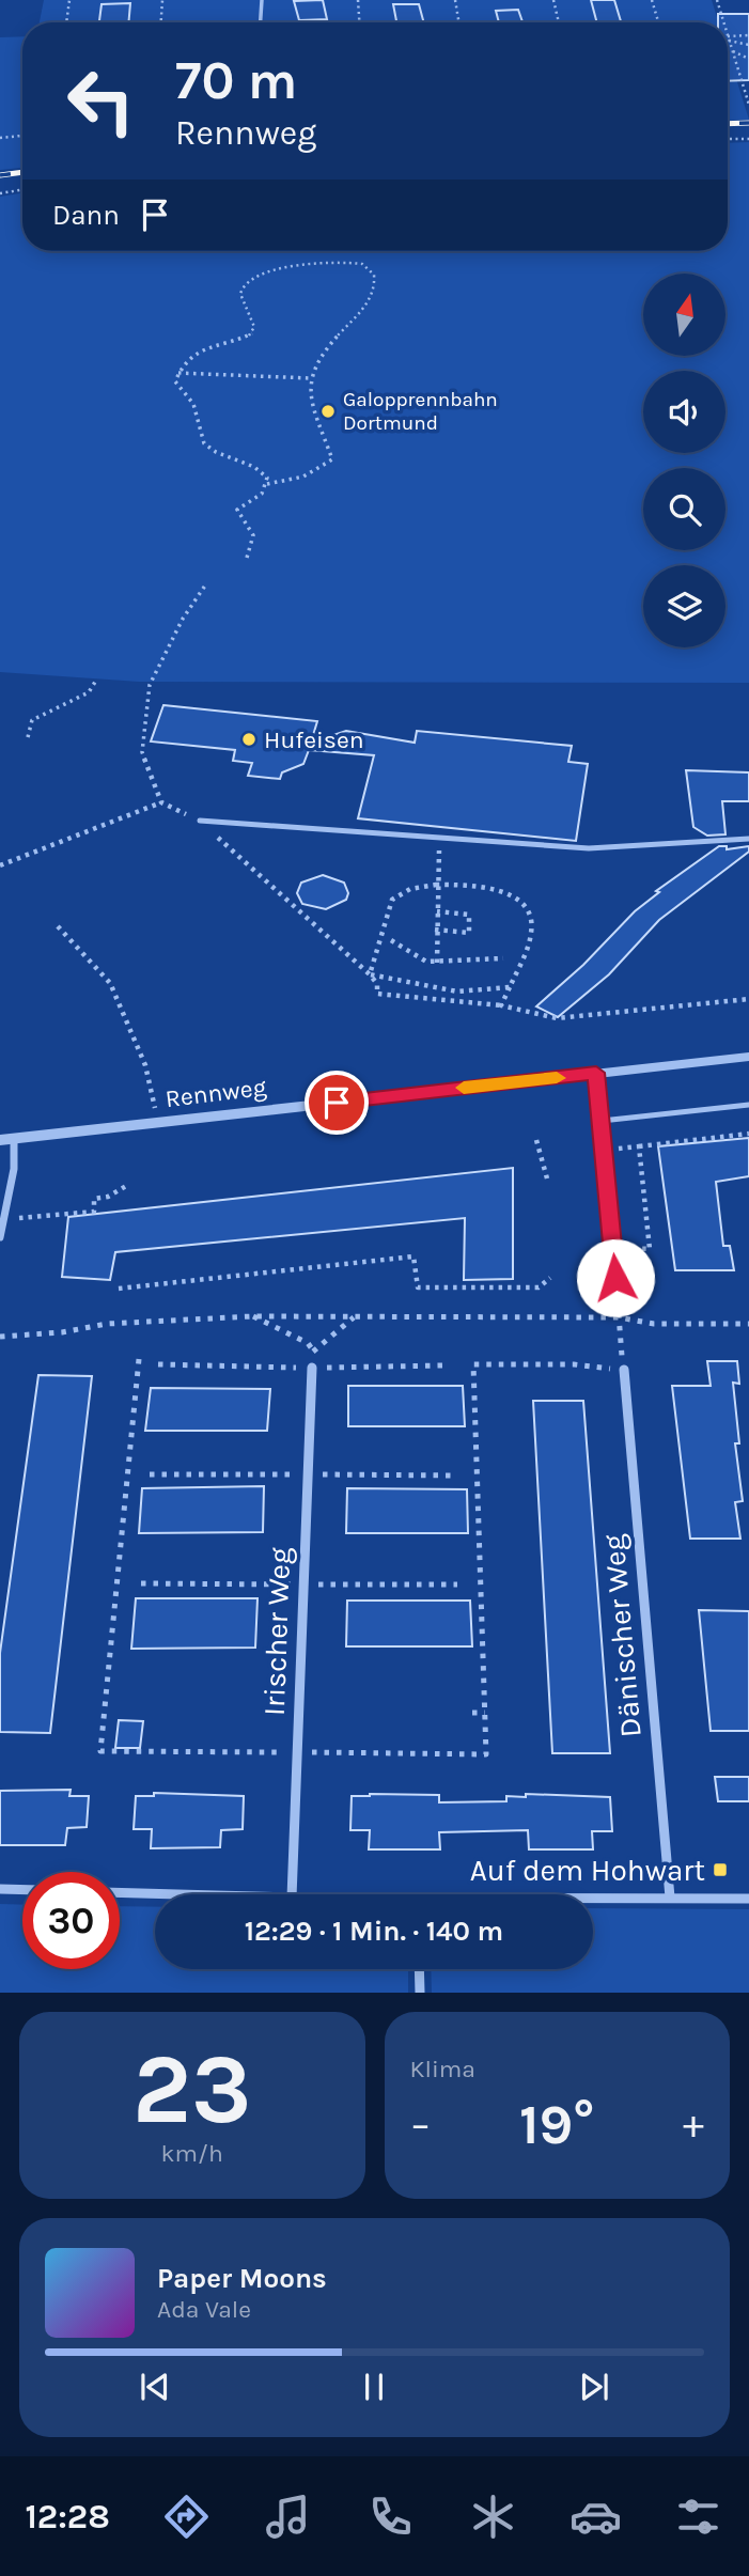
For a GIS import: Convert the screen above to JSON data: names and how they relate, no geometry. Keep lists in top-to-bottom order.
{
  "streets": {
    "street": ["Rennweg", "Irischer Weg", "Dänischer Weg"]
  },
  "places": {
    "other": ["Galopprennbahn Dortmund", "Hufeisen"],
    "transit": ["Auf dem Hohwart"]
  },
  "north": "top",
  "page": {
    "turn": ["70 m", "Rennweg"],
    "then": "Dann",
    "limit": "30",
    "trip": "12:29 · 1 Min. · 140 m",
    "tile": [
      ["23", "km/h"],
      "Klima"
    ],
    "heat": ["−", "19°", "+"],
    "song": ["Paper Moons", "Ada Vale"],
    "tabs": "12:28"
  }
}
